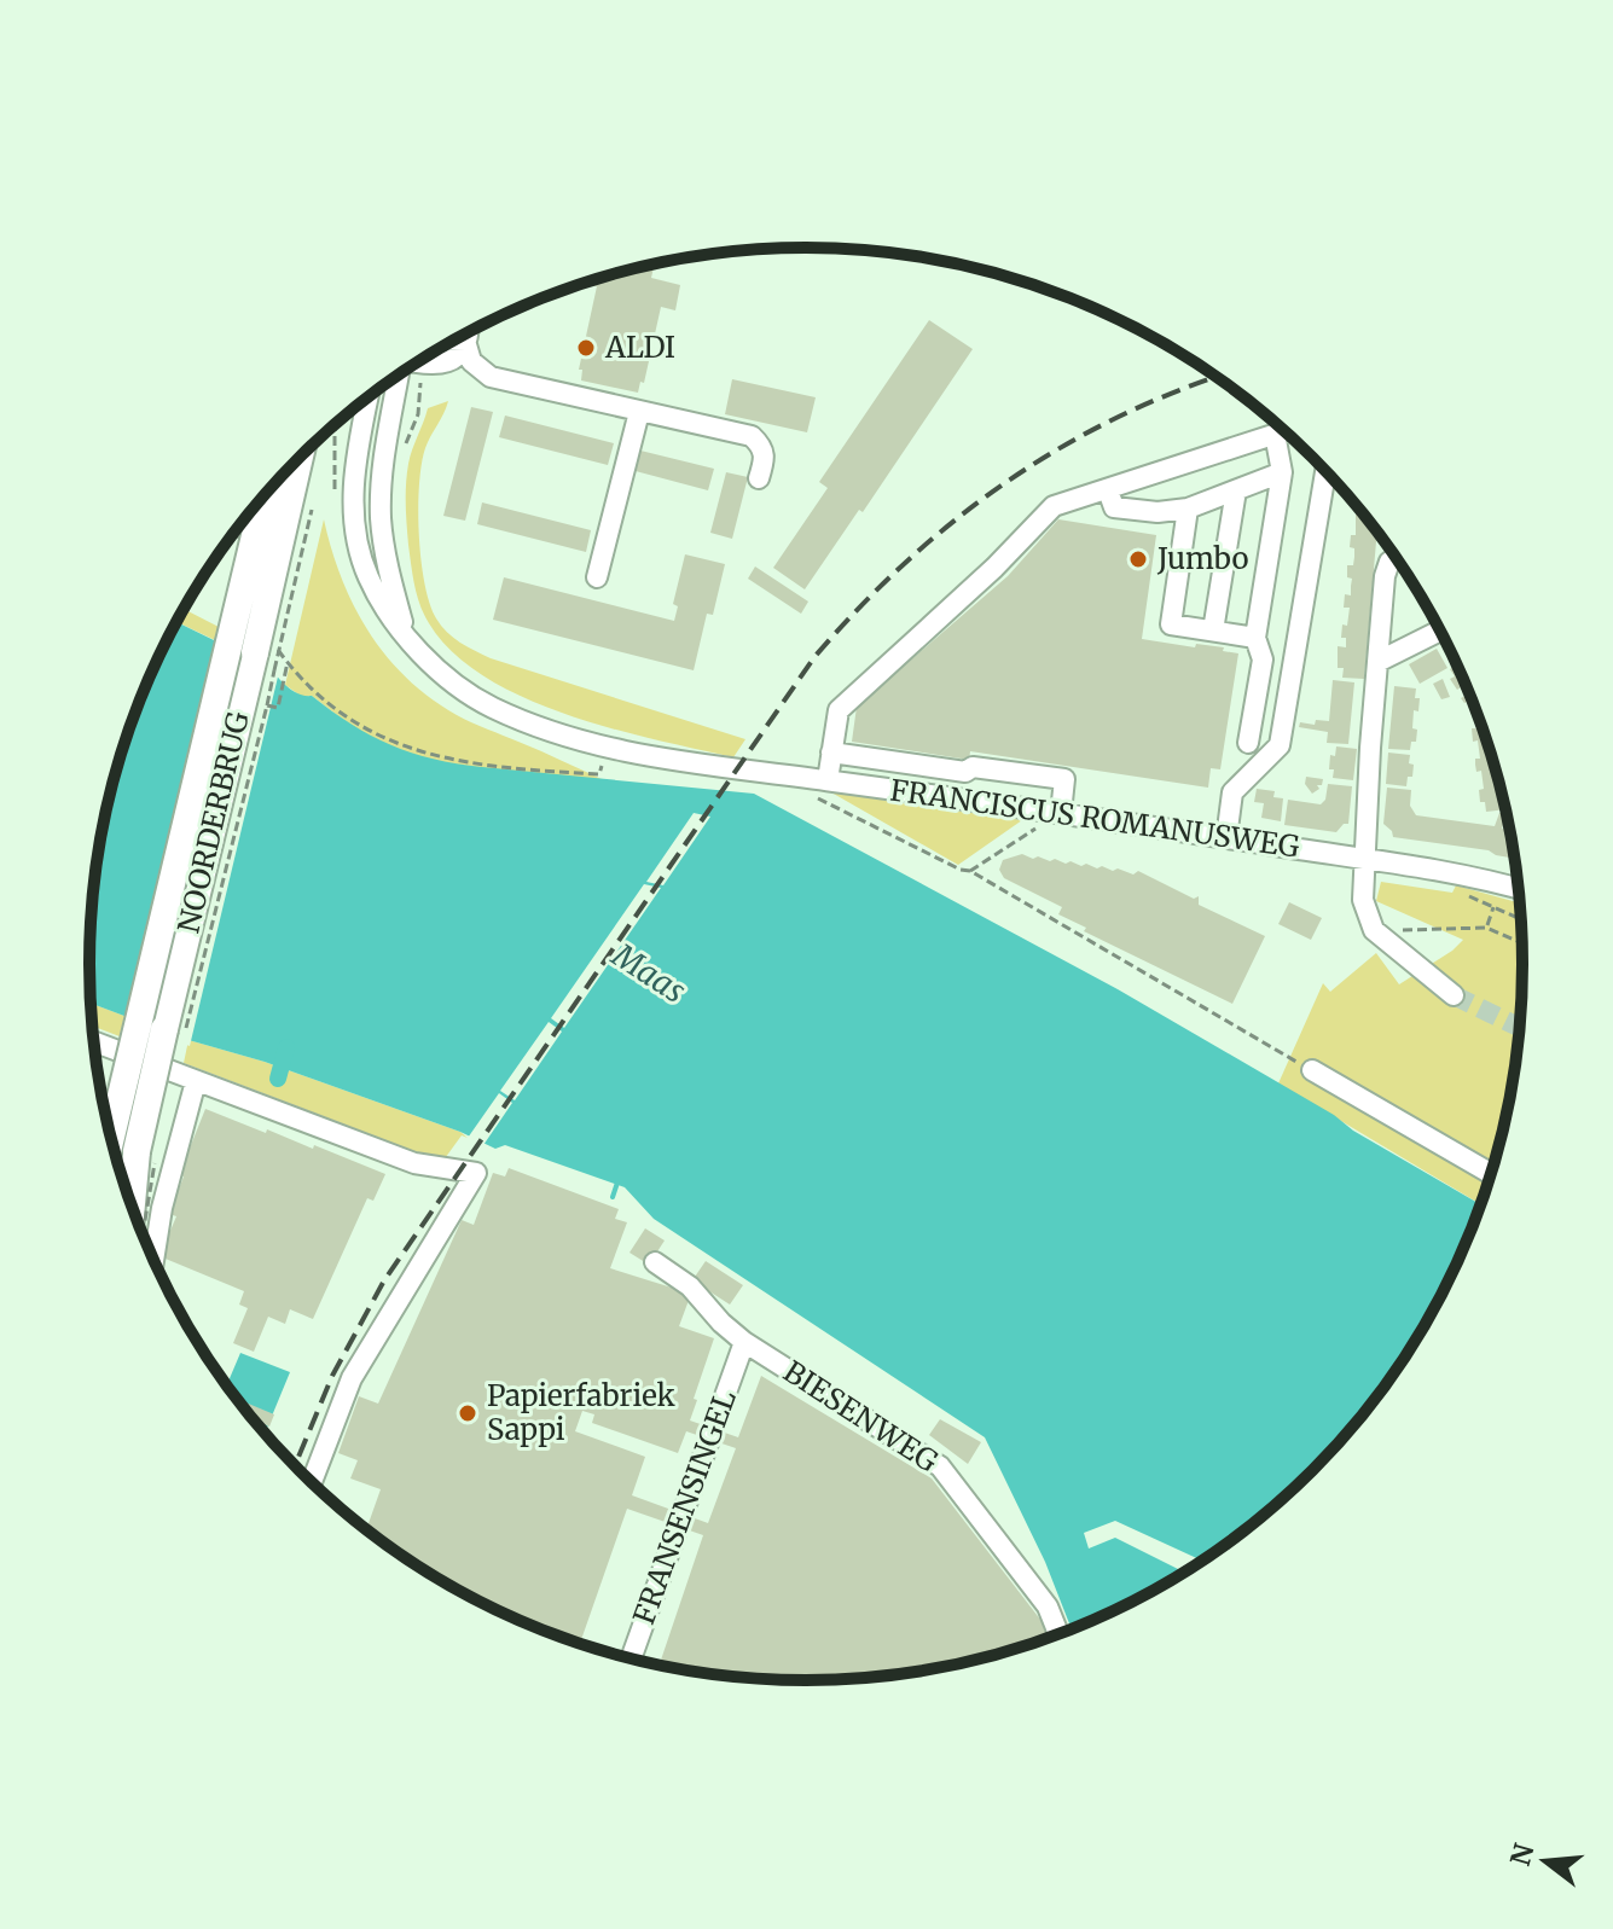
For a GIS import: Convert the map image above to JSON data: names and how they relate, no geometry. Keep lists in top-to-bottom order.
{
  "streets": {
    "main road": ["NOORDERBRUG"],
    "street": ["FRANCISCUS ROMANUSWEG", "BIESENWEG", "FRANSENSINGEL"]
  },
  "crossings": [
    ["BIESENWEG", "FRANSENSINGEL"]
  ],
  "water": ["Maas"],
  "places": ["ALDI", "Jumbo", "Papierfabriek Sappi"],
  "north": "left"
}
